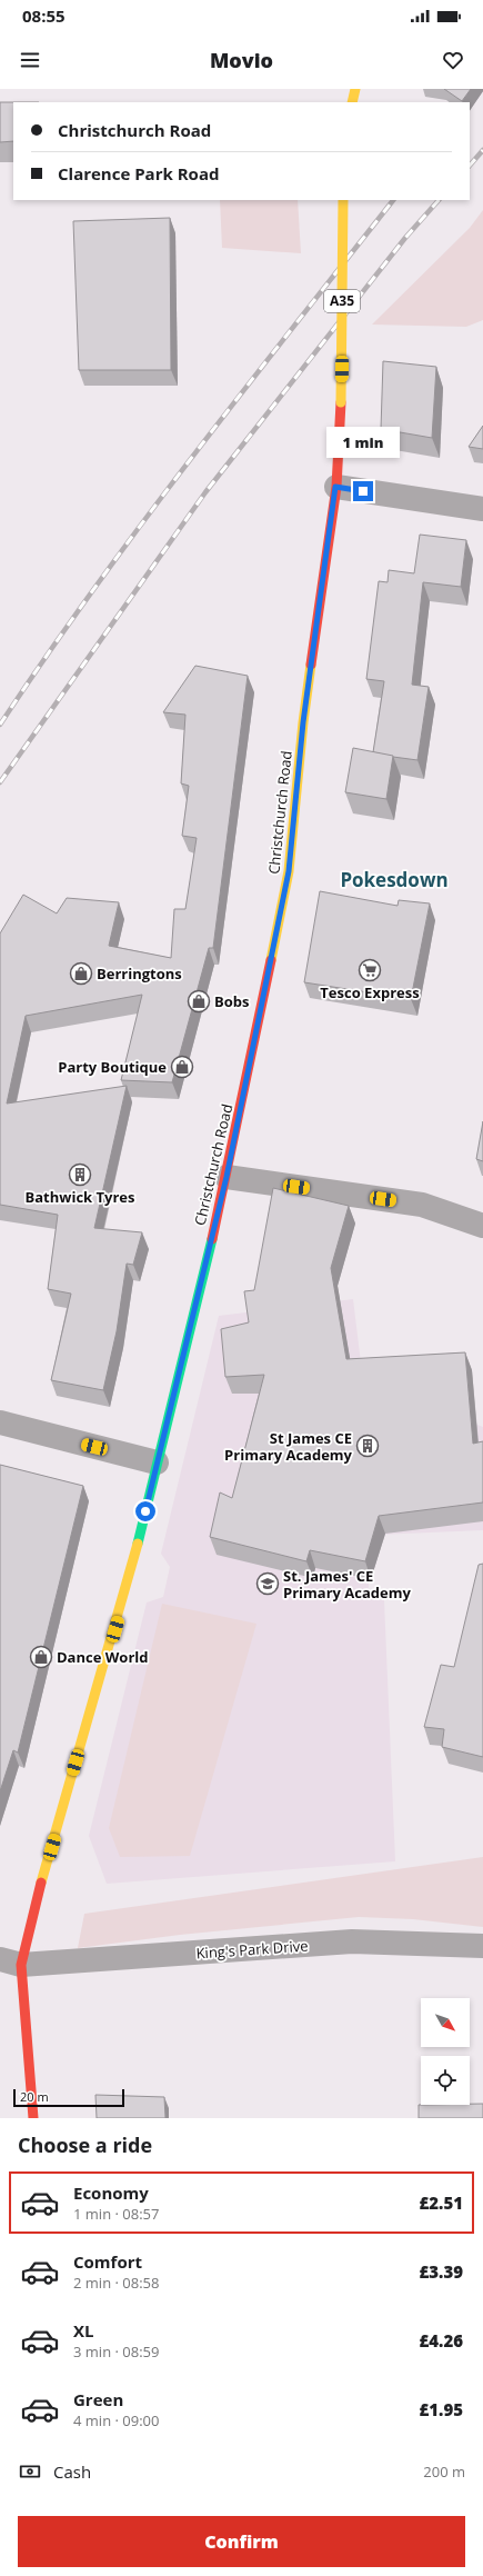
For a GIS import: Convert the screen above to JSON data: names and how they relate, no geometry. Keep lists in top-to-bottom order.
{
  "streets": {
    "main road": ["A35", "Christchurch Road"],
    "street": ["King's Park Drive"]
  },
  "crossings": [
    ["Christchurch Road", "King's Park Drive"]
  ],
  "districts": ["Pokesdown"],
  "places": {
    "supermarket": ["Tesco Express"],
    "shop": [
      "Berringtons",
      "Bobs",
      "Party Boutique",
      "Dance World"
    ],
    "building": ["Bathwick Tyres", "St James CE Primary Academy"],
    "school or university": ["St. James' CE Primary Academy"]
  },
  "scale_bar": "20 m",
  "north": "bottom right",
  "page": {
    "status": "08:55",
    "header": "Movio",
    "banner": ["Christchurch Road", "Clarence Park Road"],
    "bubble": "1 min",
    "scale": "20 m",
    "heading": "Choose a ride",
    "list": [
      {
        "name": "Economy",
        "note": "1 min · 08:57",
        "value": "£2.51"
      },
      {
        "name": "Comfort",
        "note": "2 min · 08:58",
        "value": "£3.39"
      },
      {
        "name": "XL",
        "note": "3 min · 08:59",
        "value": "£4.26"
      },
      {
        "name": "Green",
        "note": "4 min · 09:00",
        "value": "£1.95"
      }
    ],
    "pay": ["Cash", "200 m"],
    "buttons": "Confirm"
  }
}
